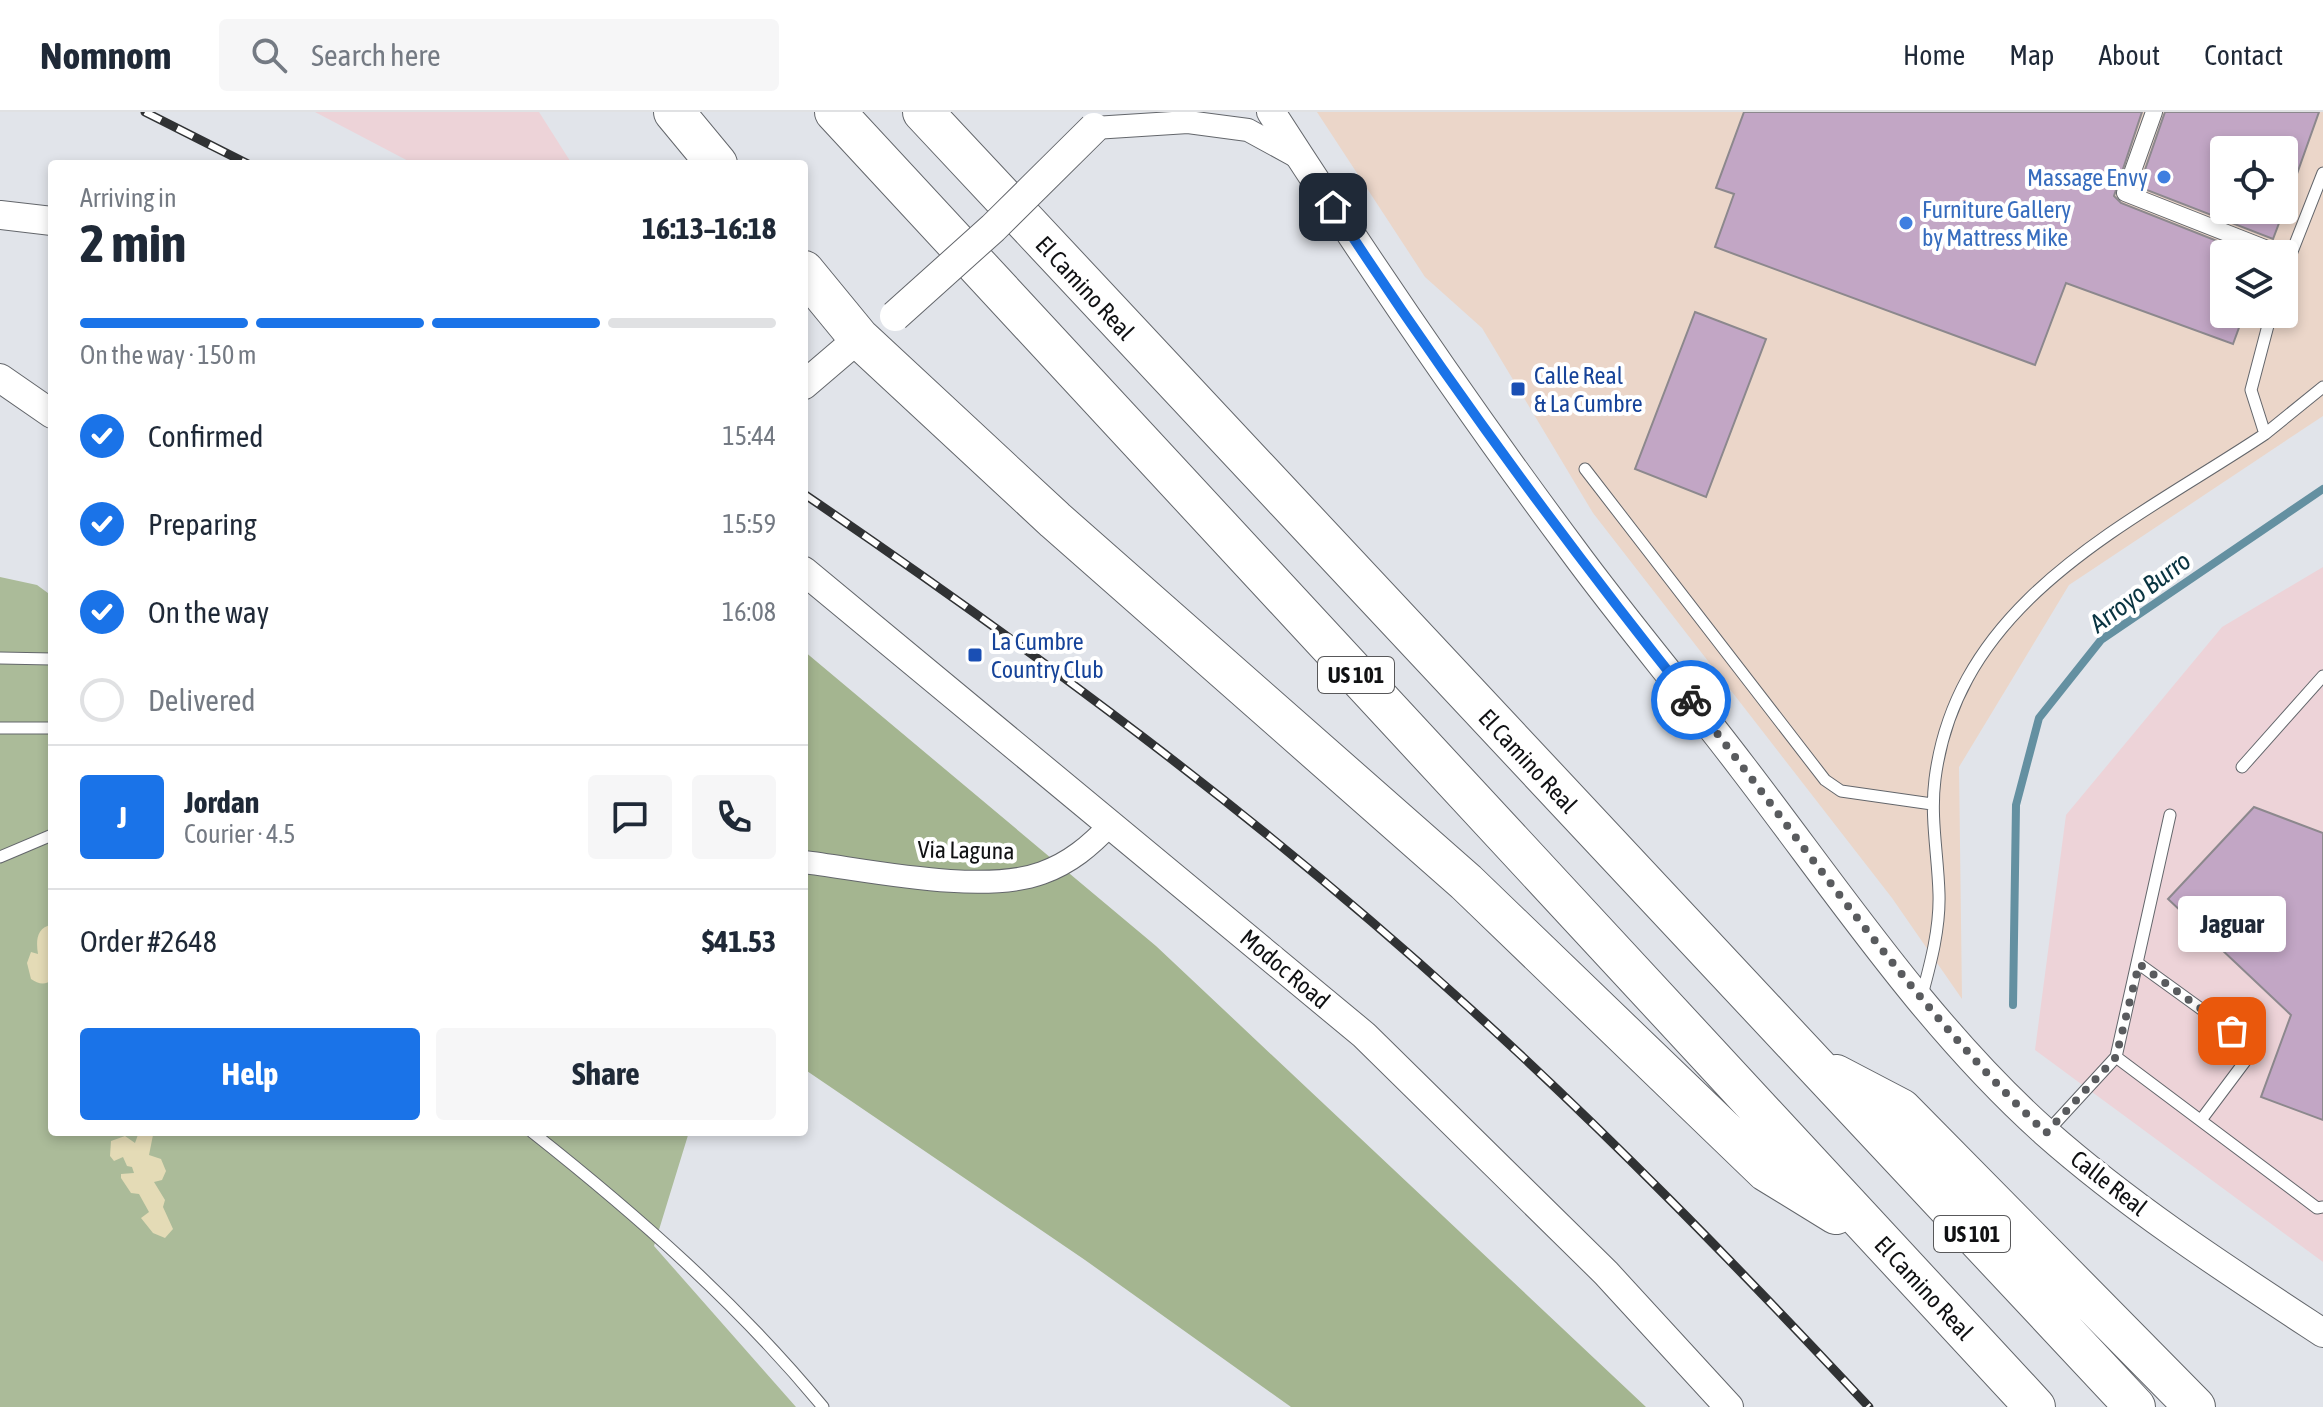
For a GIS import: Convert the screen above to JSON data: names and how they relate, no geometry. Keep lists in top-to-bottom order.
{
  "streets": {
    "highway": ["El Camino Real", "US 101"],
    "street": ["Via Laguna", "Modoc Road", "Calle Real"]
  },
  "crossings": [
    ["Via Laguna", "Modoc Road"]
  ],
  "water": ["Arroyo Burro"],
  "places": {
    "other": ["Massage Envy", "Furniture Gallery by Mattress Mike", "Jaguar"],
    "transit": ["Calle Real & La Cumbre", "La Cumbre Country Club"]
  },
  "page": {
    "header": "Nomnom",
    "search": "Search here",
    "nav": [
      "Home",
      "Map",
      "About",
      "Contact"
    ],
    "heading": ["2 min", "Arriving in", "16:13–16:18"],
    "panel": [
      "Jordan",
      "Courier · 4.5",
      "Order #2648",
      "$41.53"
    ],
    "bar": "On the way · 150 m",
    "list": [
      ["Confirmed", "15:44"],
      ["Preparing", "15:59"],
      ["On the way", "16:08"],
      "Delivered"
    ],
    "round": "J",
    "bubble": "Jaguar",
    "buttons": ["Help", "Share"]
  }
}
